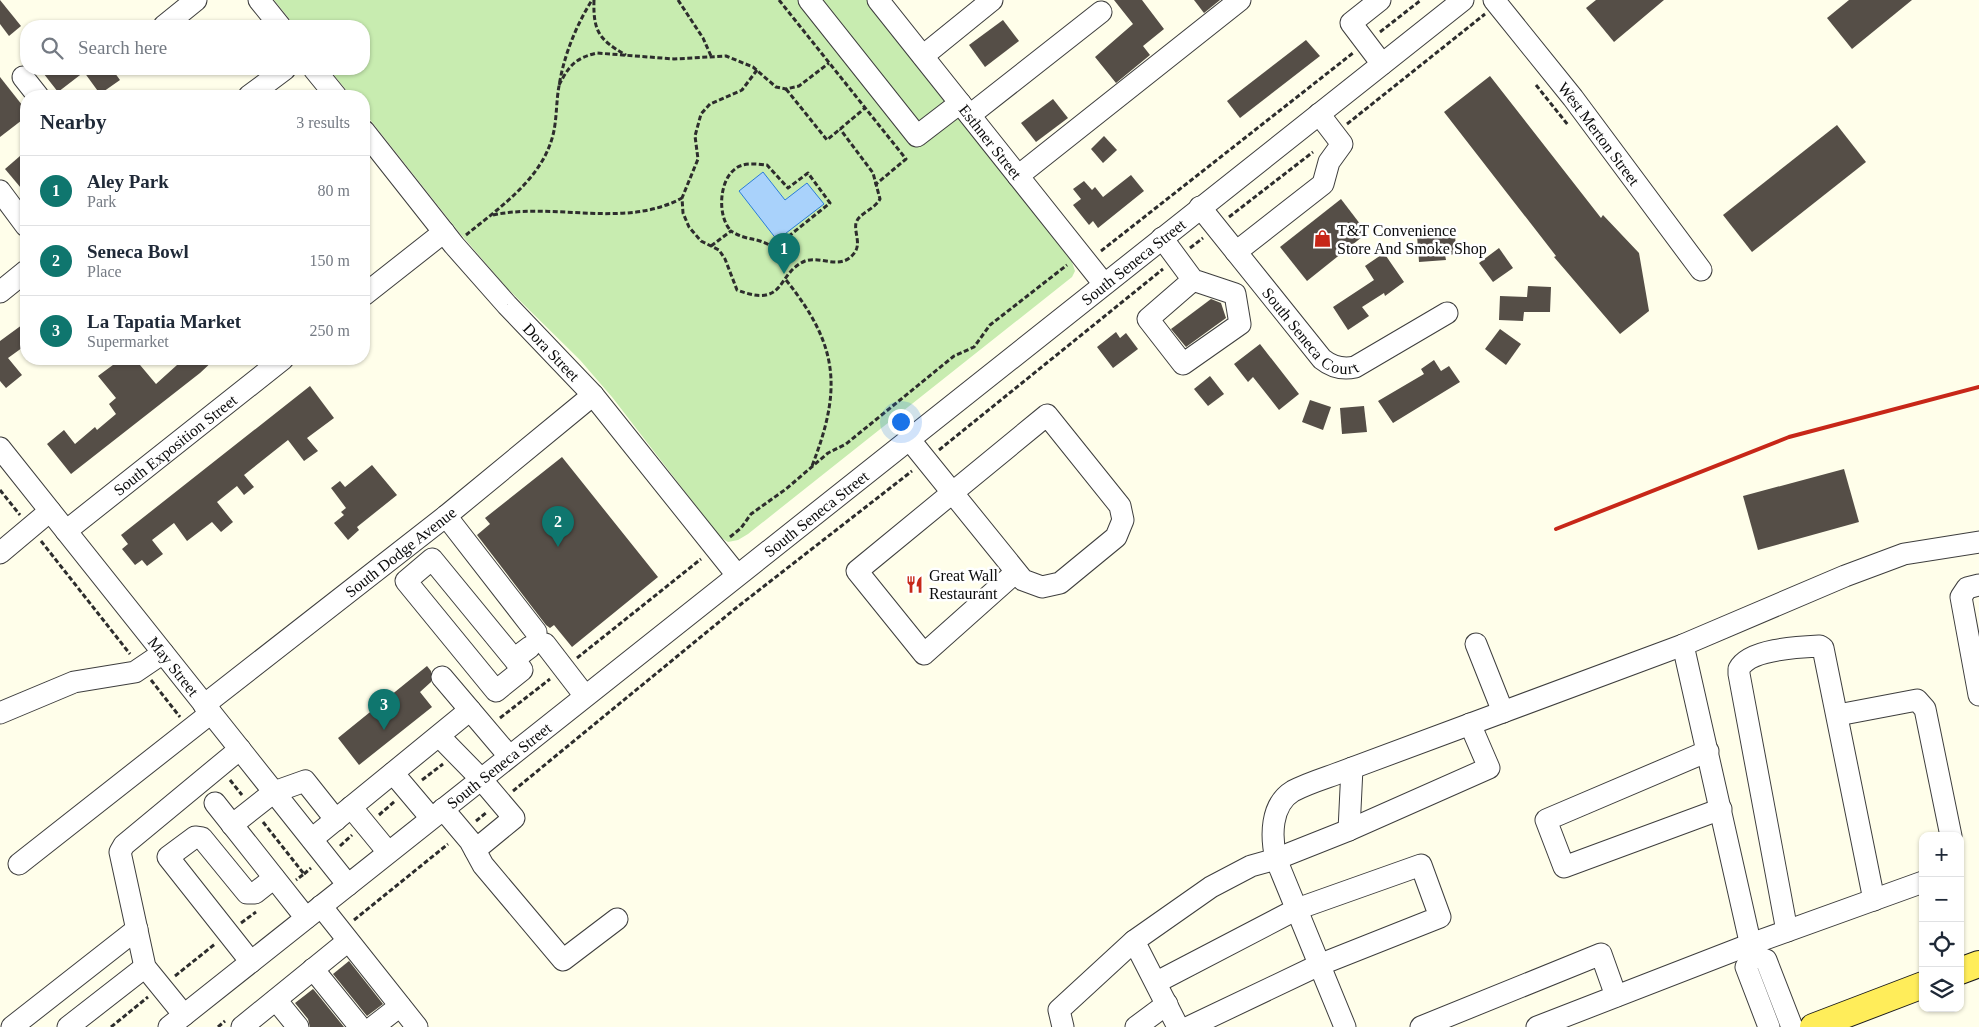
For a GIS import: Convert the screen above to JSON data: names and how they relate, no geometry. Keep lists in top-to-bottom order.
{
  "streets": {
    "street": [
      "West Merton Street",
      "Esthner Street",
      "South Seneca Street",
      "South Seneca Court",
      "Dora Street",
      "South Exposition Street",
      "South Dodge Avenue",
      "May Street"
    ]
  },
  "crossings": [
    ["Esthner Street", "South Seneca Street"],
    ["South Seneca Street", "South Seneca Court"],
    ["South Seneca Street", "Dora Street"],
    ["South Seneca Street", "May Street"],
    ["Dora Street", "South Dodge Avenue"],
    ["South Exposition Street", "May Street"],
    ["South Dodge Avenue", "May Street"]
  ],
  "places": {
    "shop": ["T&T Convenience Store And Smoke Shop"],
    "restaurant": ["Great Wall Restaurant"]
  },
  "page": {
    "search": "Search here",
    "heading": ["Nearby", "3 results"],
    "list": [
      {
        "mark": "1",
        "name": "Aley Park",
        "note": "Park",
        "value": "80 m"
      },
      {
        "mark": "2",
        "name": "Seneca Bowl",
        "note": "Place",
        "value": "150 m"
      },
      {
        "mark": "3",
        "name": "La Tapatia Market",
        "note": "Supermarket",
        "value": "250 m"
      }
    ],
    "pins": ["1", "2", "3"],
    "map_buttons": ["+", "−"]
  }
}
